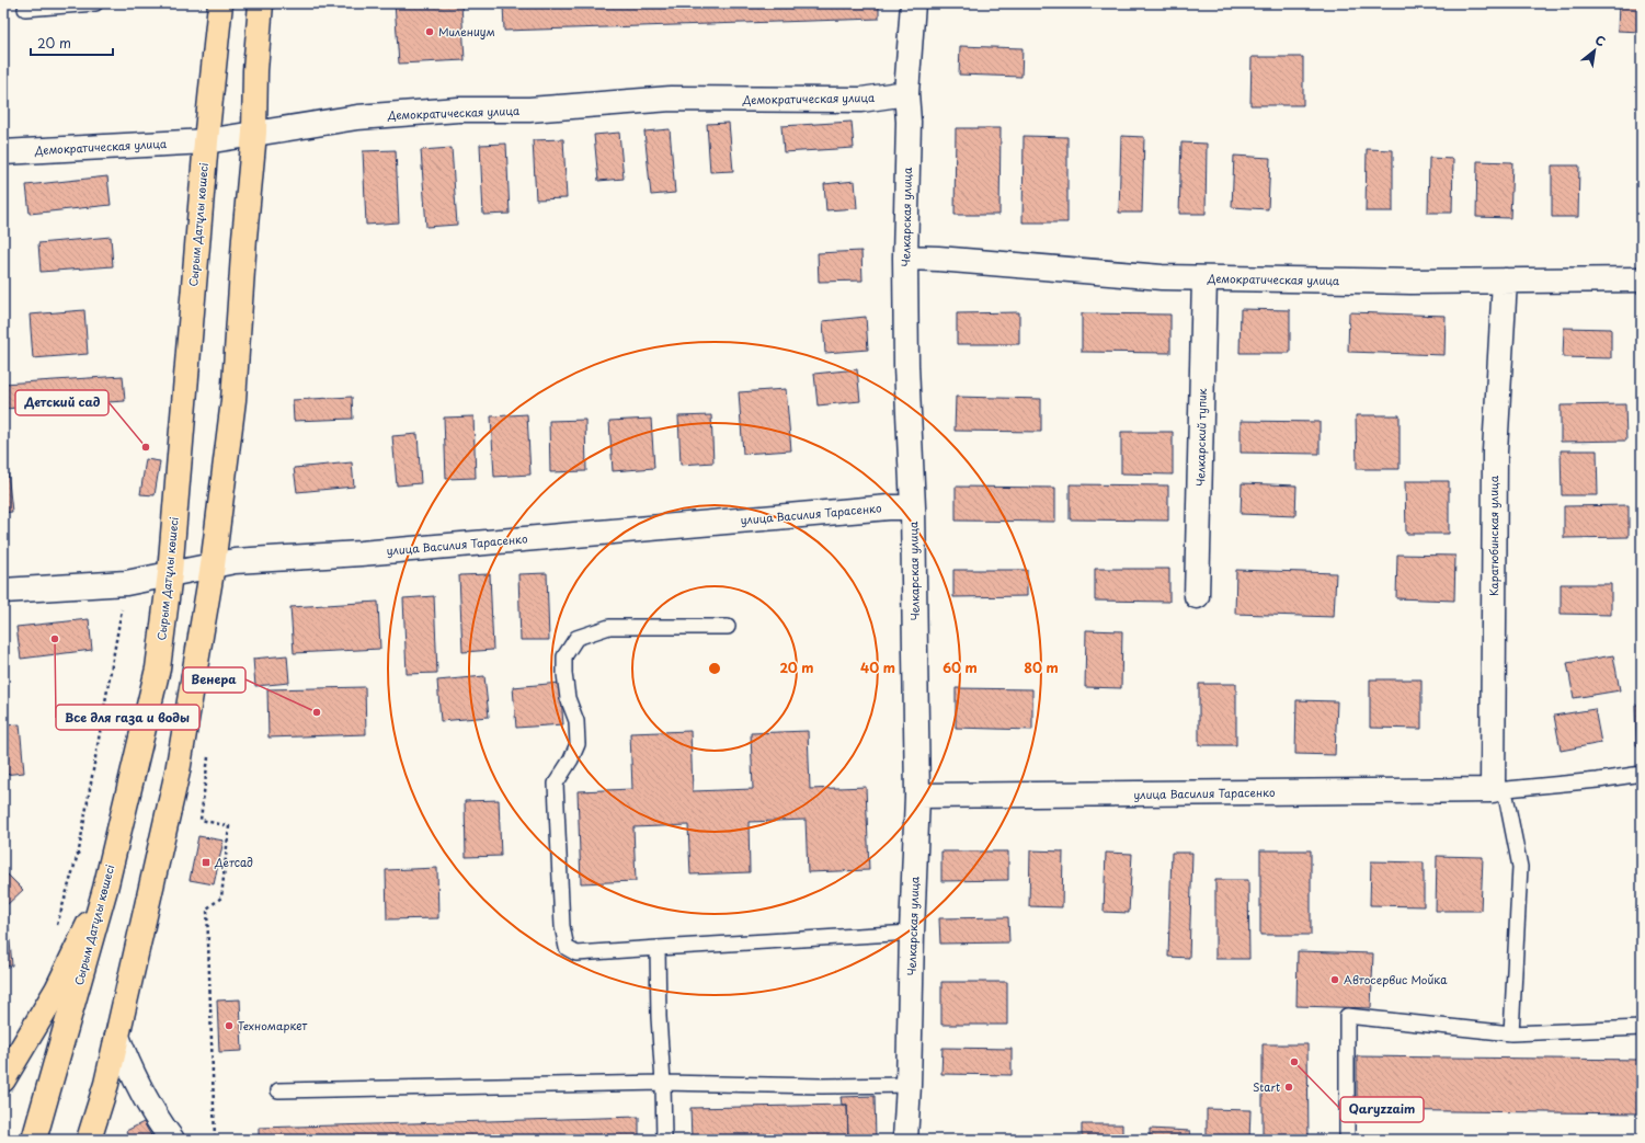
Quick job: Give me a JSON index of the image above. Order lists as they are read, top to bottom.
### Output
{
  "streets": {
    "main road": ["Сырым Датұлы көшесі"],
    "street": [
      "Демократическая улица",
      "Челкарская улица",
      "Челкарский тупик",
      "улица Василия Тарасенко",
      "Каратюбинская улица"
    ]
  },
  "crossings": [
    ["Демократическая улица", "Челкарская улица"],
    ["Демократическая улица", "Сырым Датұлы көшесі"],
    ["Демократическая улица", "Челкарский тупик"],
    ["Демократическая улица", "Каратюбинская улица"],
    ["Челкарская улица", "улица Василия Тарасенко"],
    ["Сырым Датұлы көшесі", "улица Василия Тарасенко"],
    ["улица Василия Тарасенко", "Каратюбинская улица"]
  ],
  "places": {
    "other": [
      "Милениум",
      "Детский сад",
      "Все для газа и воды",
      "Венера",
      "Автосервис Мойка",
      "Техномаркет",
      "Qaryzzaim",
      "Start"
    ],
    "transit": ["Детсад"]
  },
  "scale_bar": "20 m",
  "north": "top right",
  "rings": [
    "20 m",
    "40 m",
    "60 m",
    "80 m"
  ]
}
